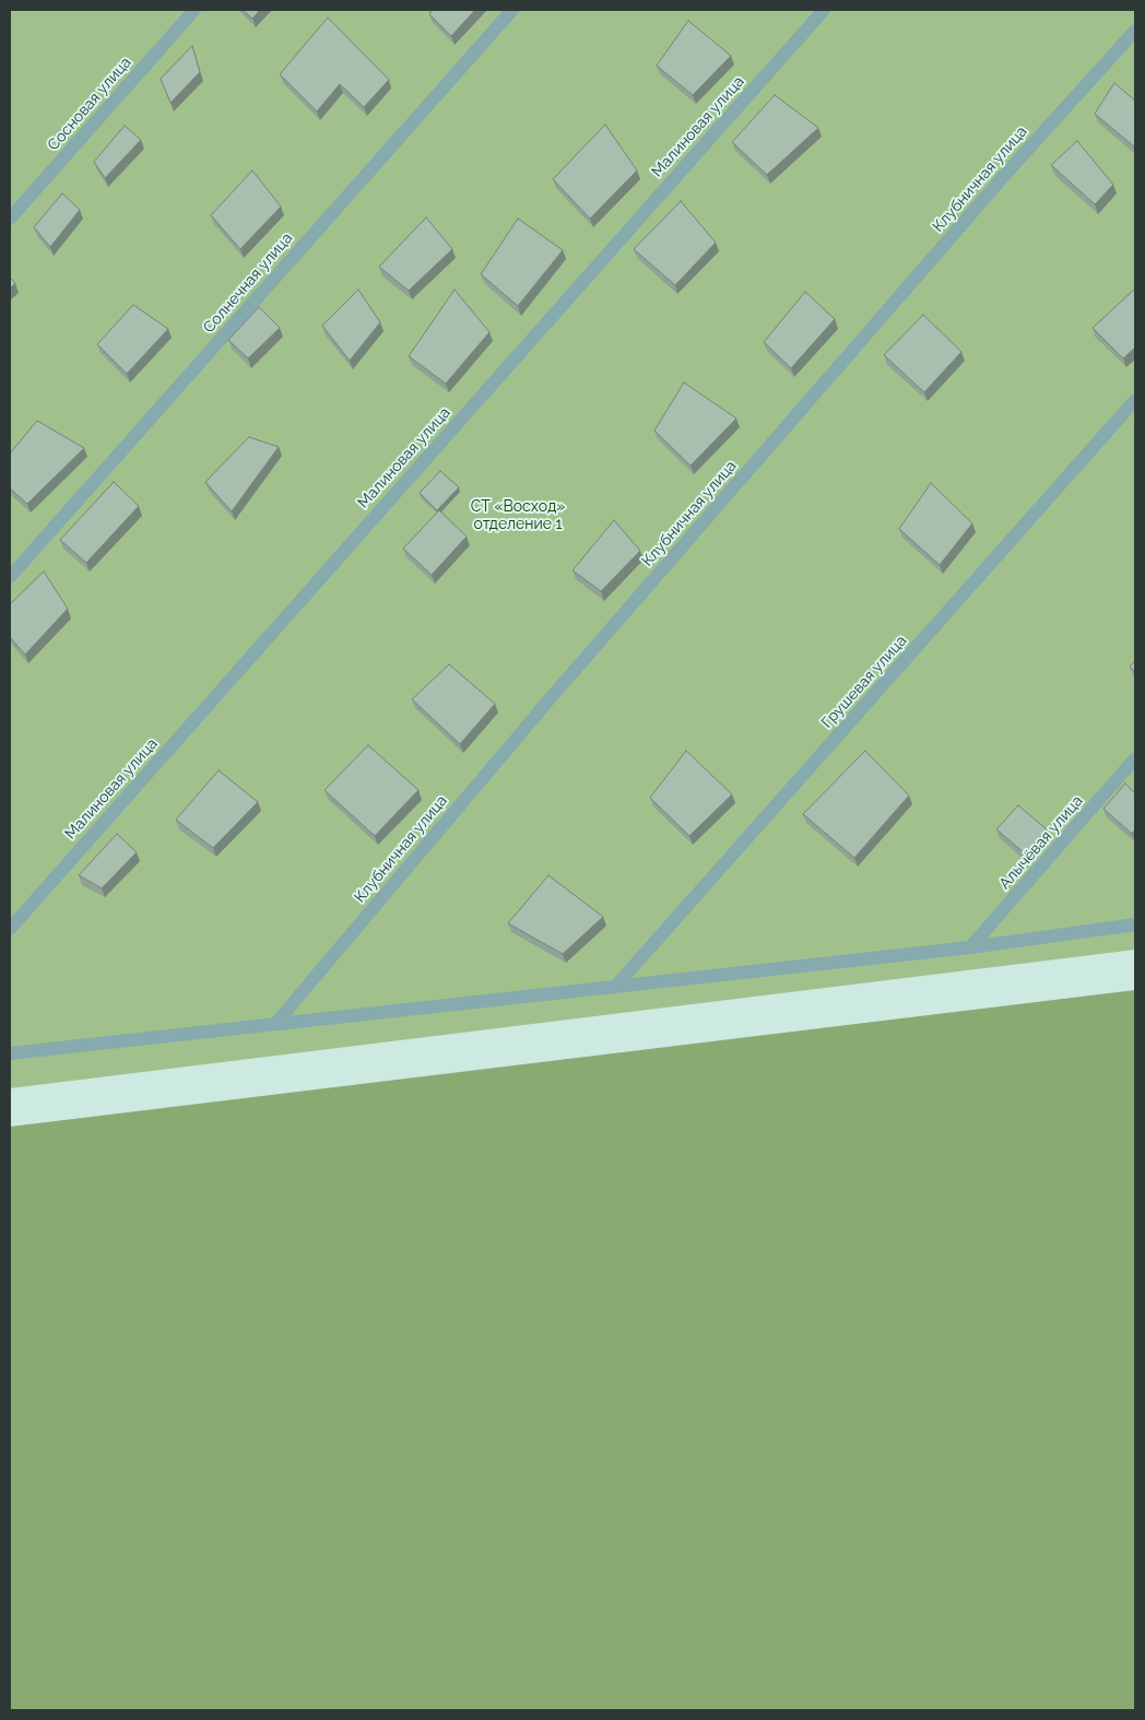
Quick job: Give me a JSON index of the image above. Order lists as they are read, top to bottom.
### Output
{
  "streets": {
    "street": [
      "Сосновая улица",
      "Малиновая улица",
      "Клубничная улица",
      "Солнечная улица",
      "Грушевая улица",
      "Алычёвая улица"
    ]
  },
  "parks": ["СТ «Восход» отделение 1"]
}
